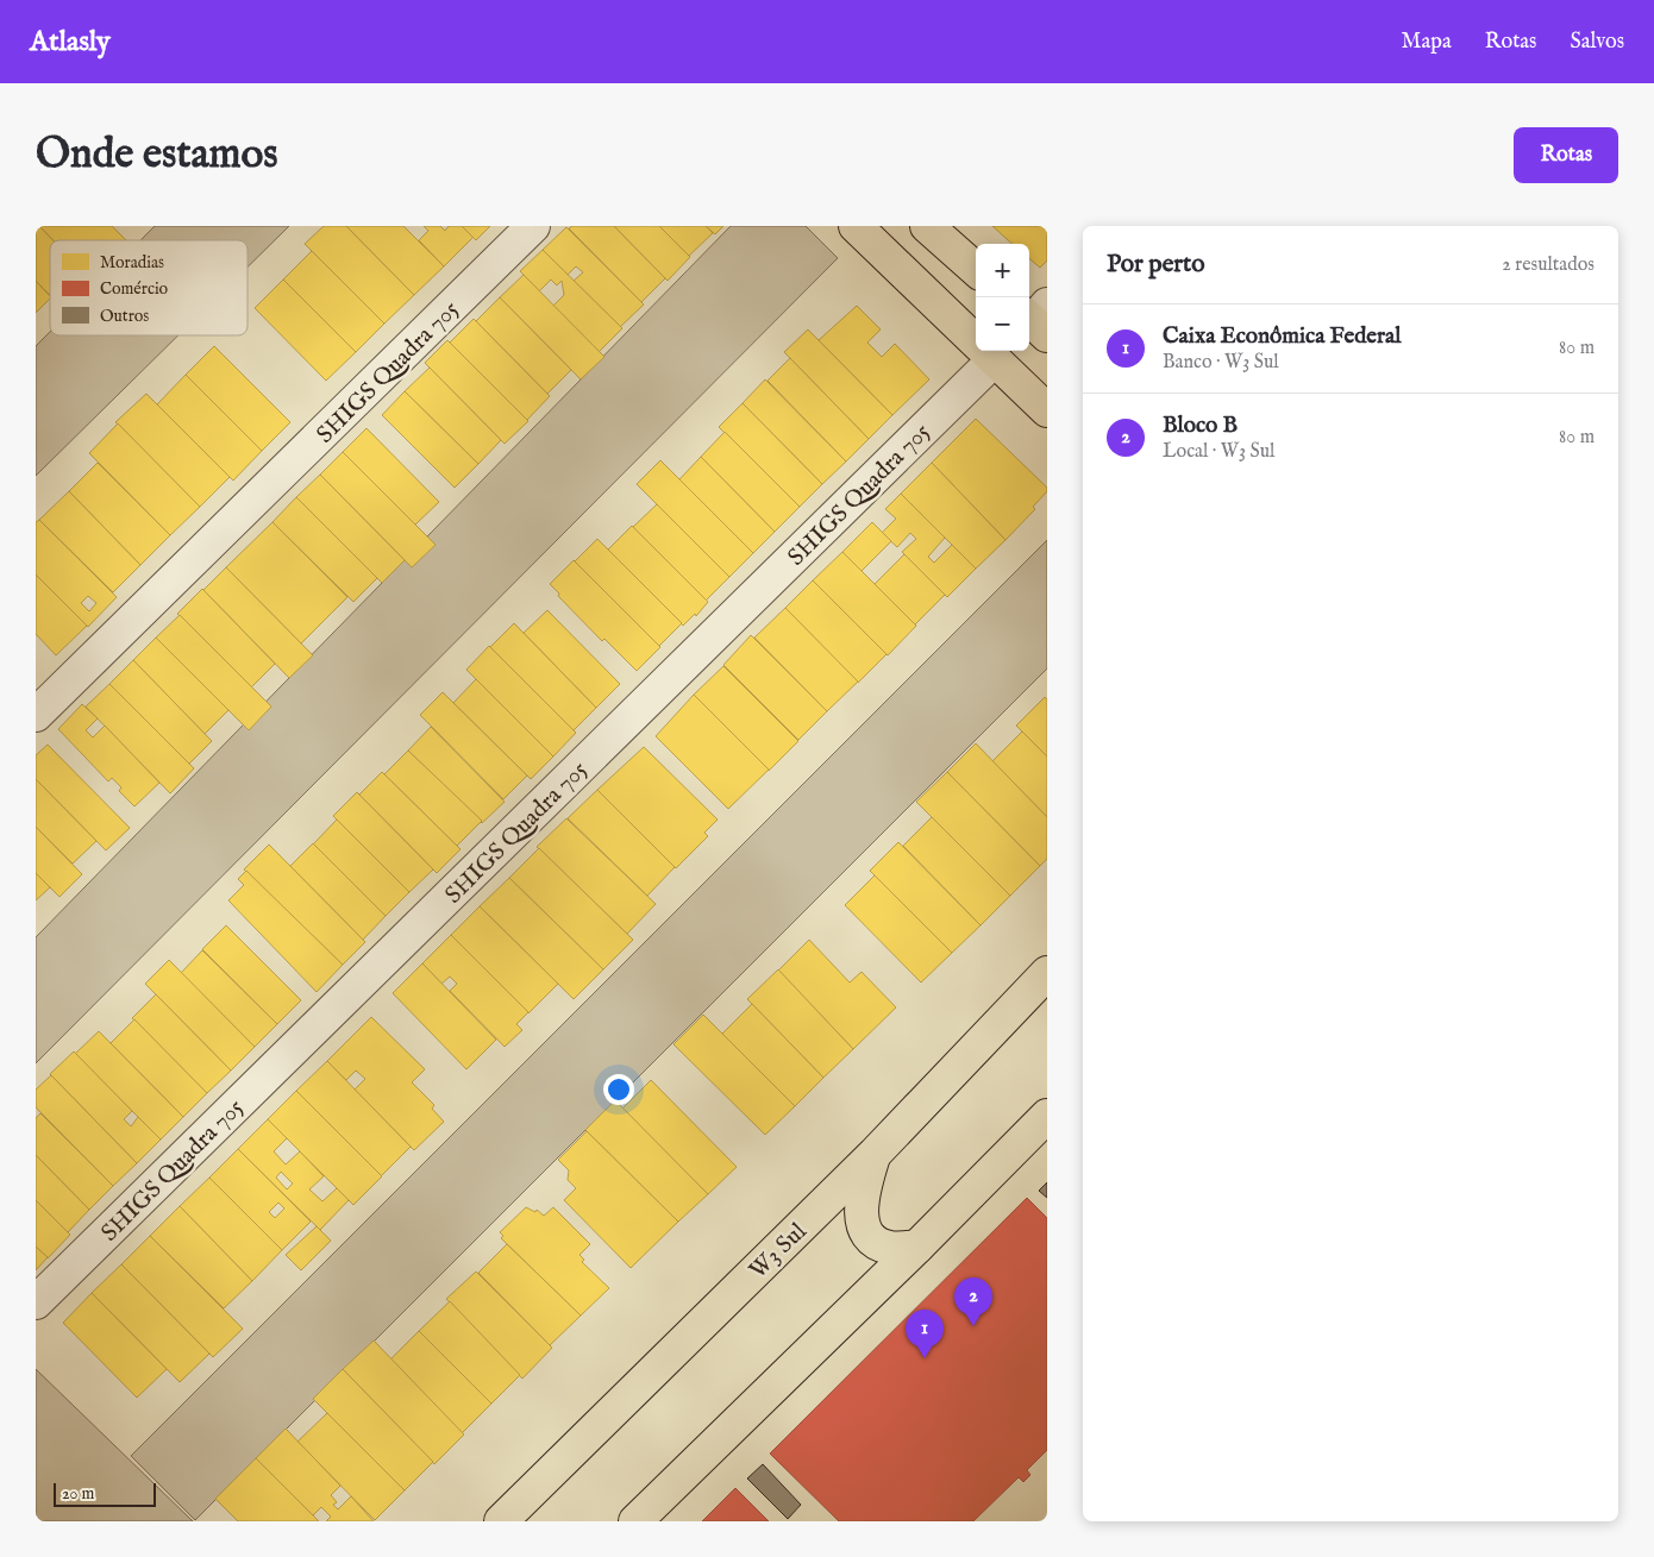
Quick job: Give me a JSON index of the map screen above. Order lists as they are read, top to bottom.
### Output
{
  "streets": {
    "main road": ["W3 Sul"],
    "street": ["SHIGS Quadra 705"]
  },
  "legend": ["Moradias", "Comércio", "Outros"],
  "scale_bar": "20 m",
  "page": {
    "header": "Atlasly",
    "nav": ["Mapa", "Rotas", "Salvos"],
    "buttons": "Rotas",
    "title": "Onde estamos",
    "heading": ["Por perto", "2 resultados"],
    "map_buttons": ["+", "−"],
    "list": [
      {
        "mark": "1",
        "name": "Caixa Econômica Federal",
        "note": "Banco · W3 Sul",
        "value": "80 m"
      },
      {
        "mark": "2",
        "name": "Bloco B",
        "note": "Local · W3 Sul",
        "value": "80 m"
      }
    ],
    "pins": ["2", "1"],
    "scale": "20 m"
  }
}
